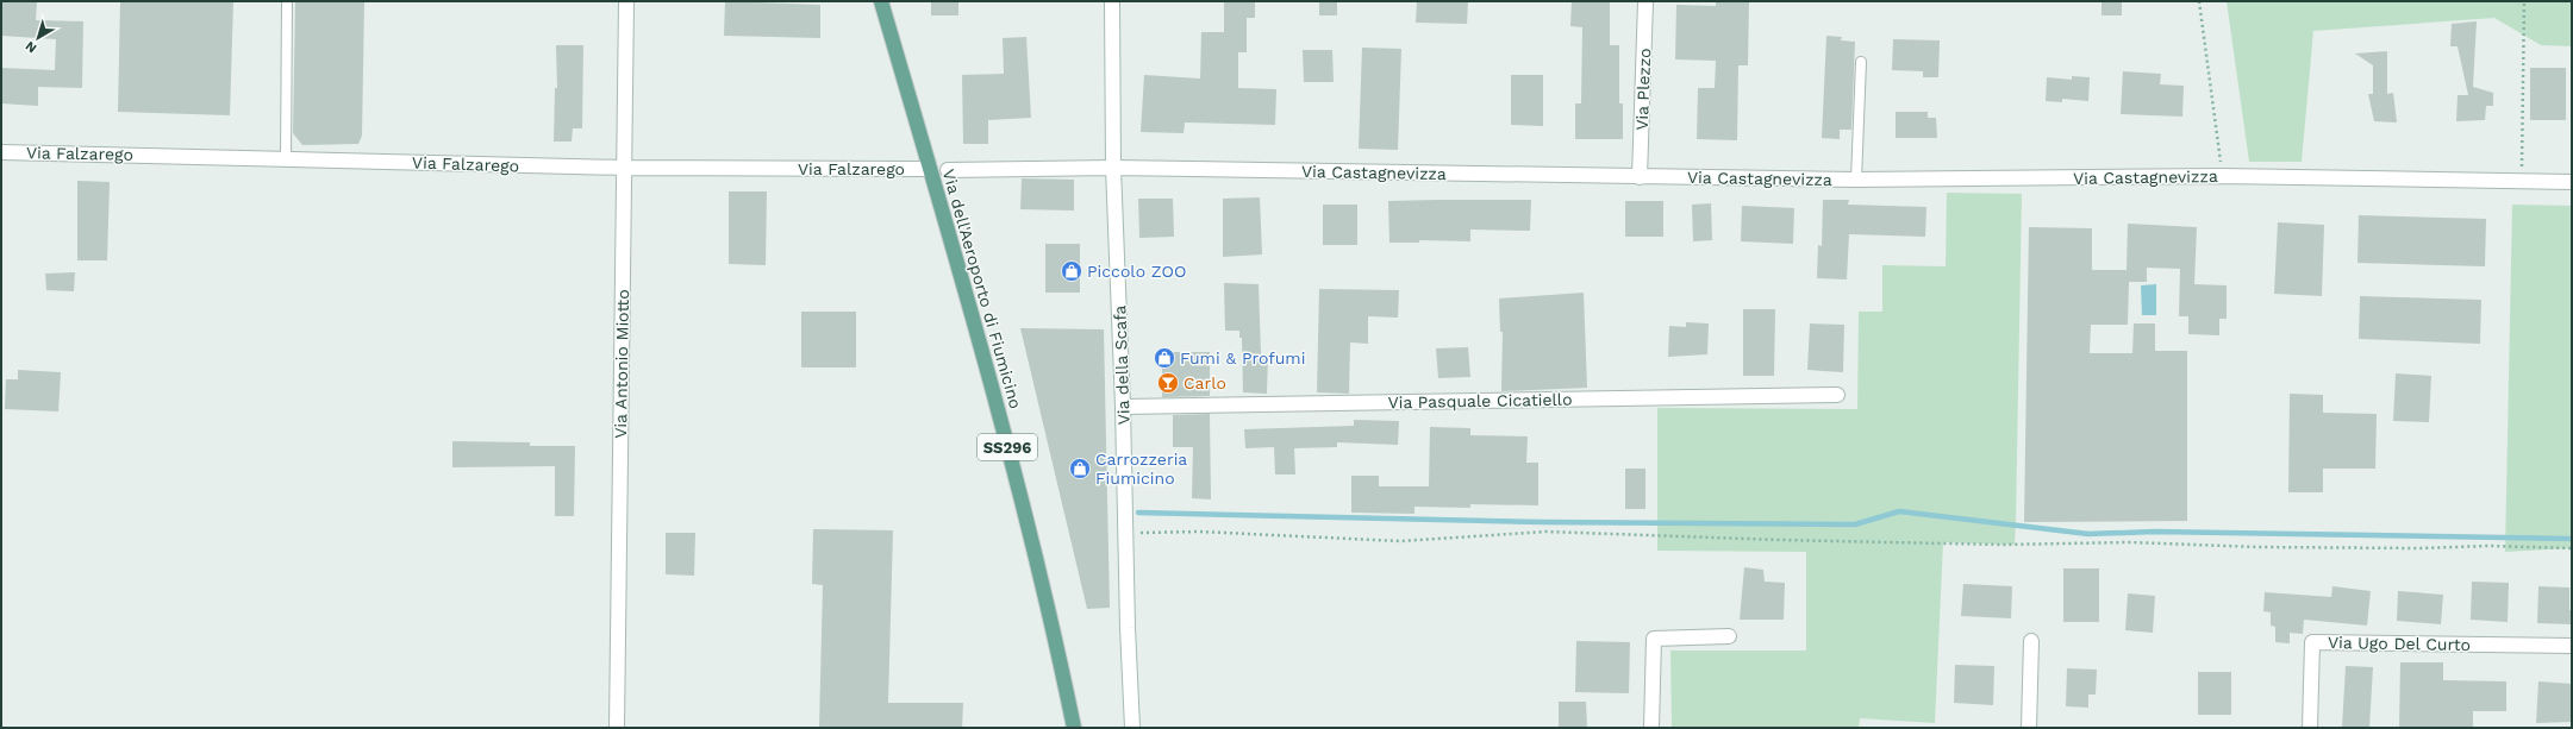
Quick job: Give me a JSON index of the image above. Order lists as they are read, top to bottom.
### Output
{
  "streets": {
    "main road": ["Via dell'Aeroporto di Fiumicino", "SS296"],
    "street": [
      "Via Plezzo",
      "Via Falzarego",
      "Via Castagnevizza",
      "Via Antonio Miotto",
      "Via della Scafa",
      "Via Pasquale Cicatiello",
      "Via Ugo Del Curto"
    ]
  },
  "crossings": [
    ["Via Plezzo", "Via Castagnevizza"],
    ["Via Falzarego", "Via dell'Aeroporto di Fiumicino"],
    ["Via Falzarego", "Via Antonio Miotto"],
    ["Via Castagnevizza", "Via della Scafa"],
    ["Via della Scafa", "Via Pasquale Cicatiello"]
  ],
  "places": {
    "shop": ["Piccolo ZOO", "Fumi & Profumi", "Carrozzeria Fiumicino"],
    "bar": ["Carlo"]
  },
  "north": "bottom left"
}
